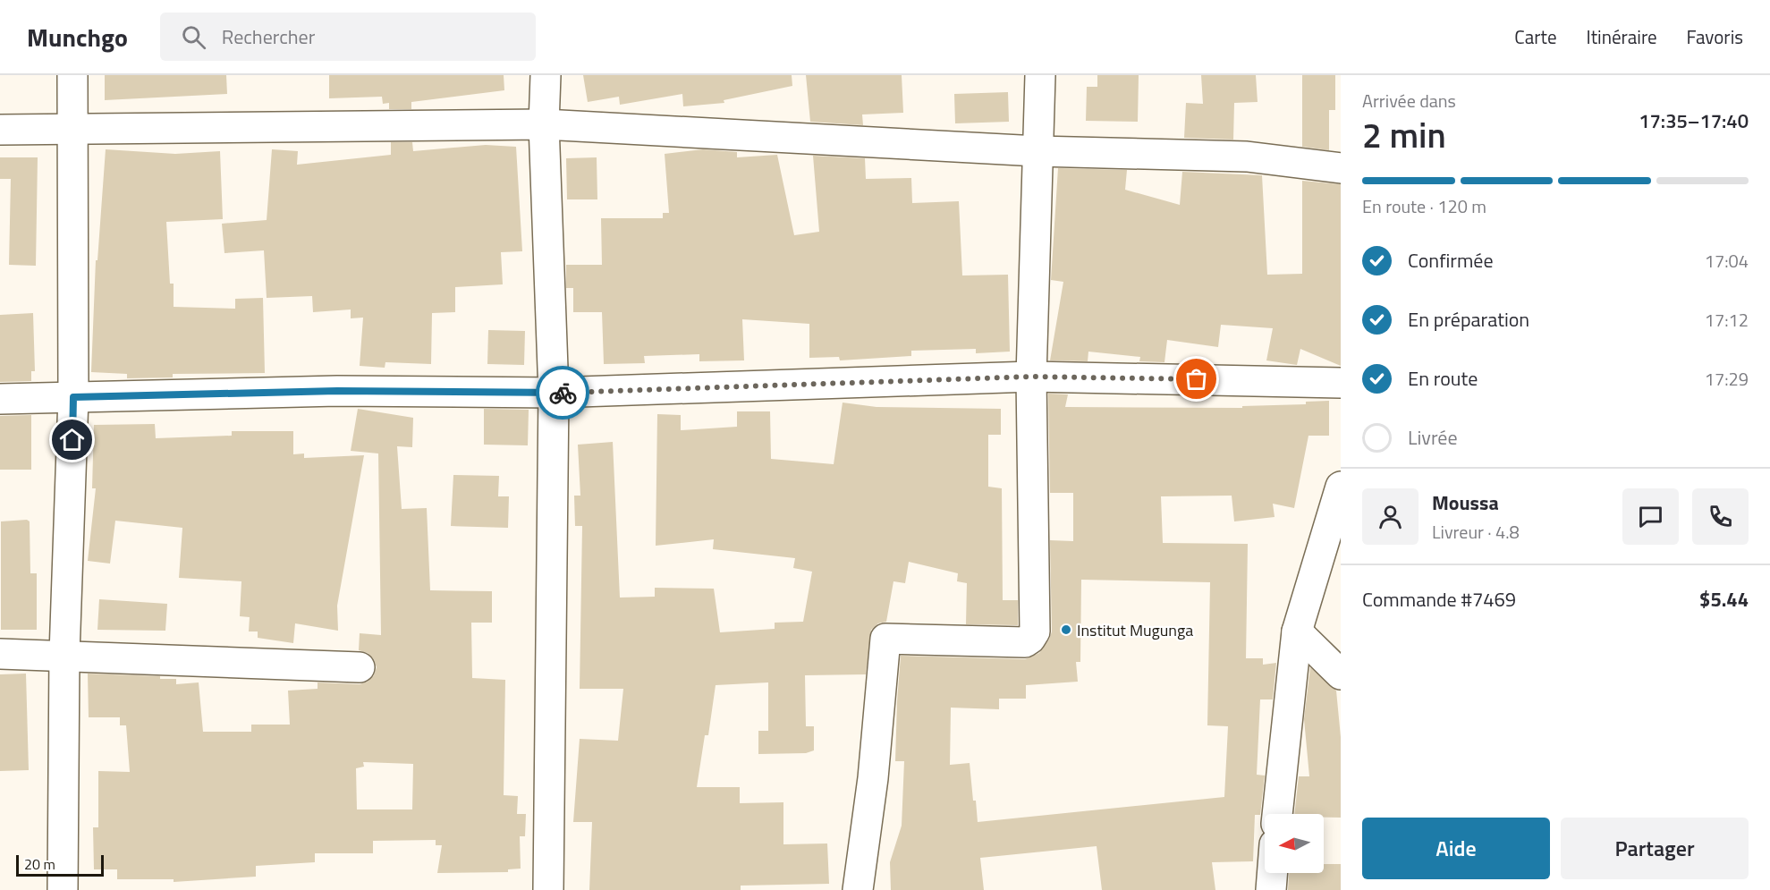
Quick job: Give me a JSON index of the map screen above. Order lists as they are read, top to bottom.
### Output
{
  "places": ["Institut Mugunga"],
  "scale_bar": "20 m",
  "north": "left",
  "page": {
    "header": "Munchgo",
    "search": "Rechercher",
    "nav": ["Carte", "Itinéraire", "Favoris"],
    "heading": ["2 min", "Arrivée dans", "17:35–17:40"],
    "panel": [
      "Moussa",
      "Livreur · 4.8",
      "Commande #7469",
      "$5.44"
    ],
    "bar": "En route · 120 m",
    "list": [
      ["Confirmée", "17:04"],
      ["En préparation", "17:12"],
      ["En route", "17:29"],
      "Livrée"
    ],
    "buttons": ["Aide", "Partager"],
    "scale": "20 m"
  }
}
